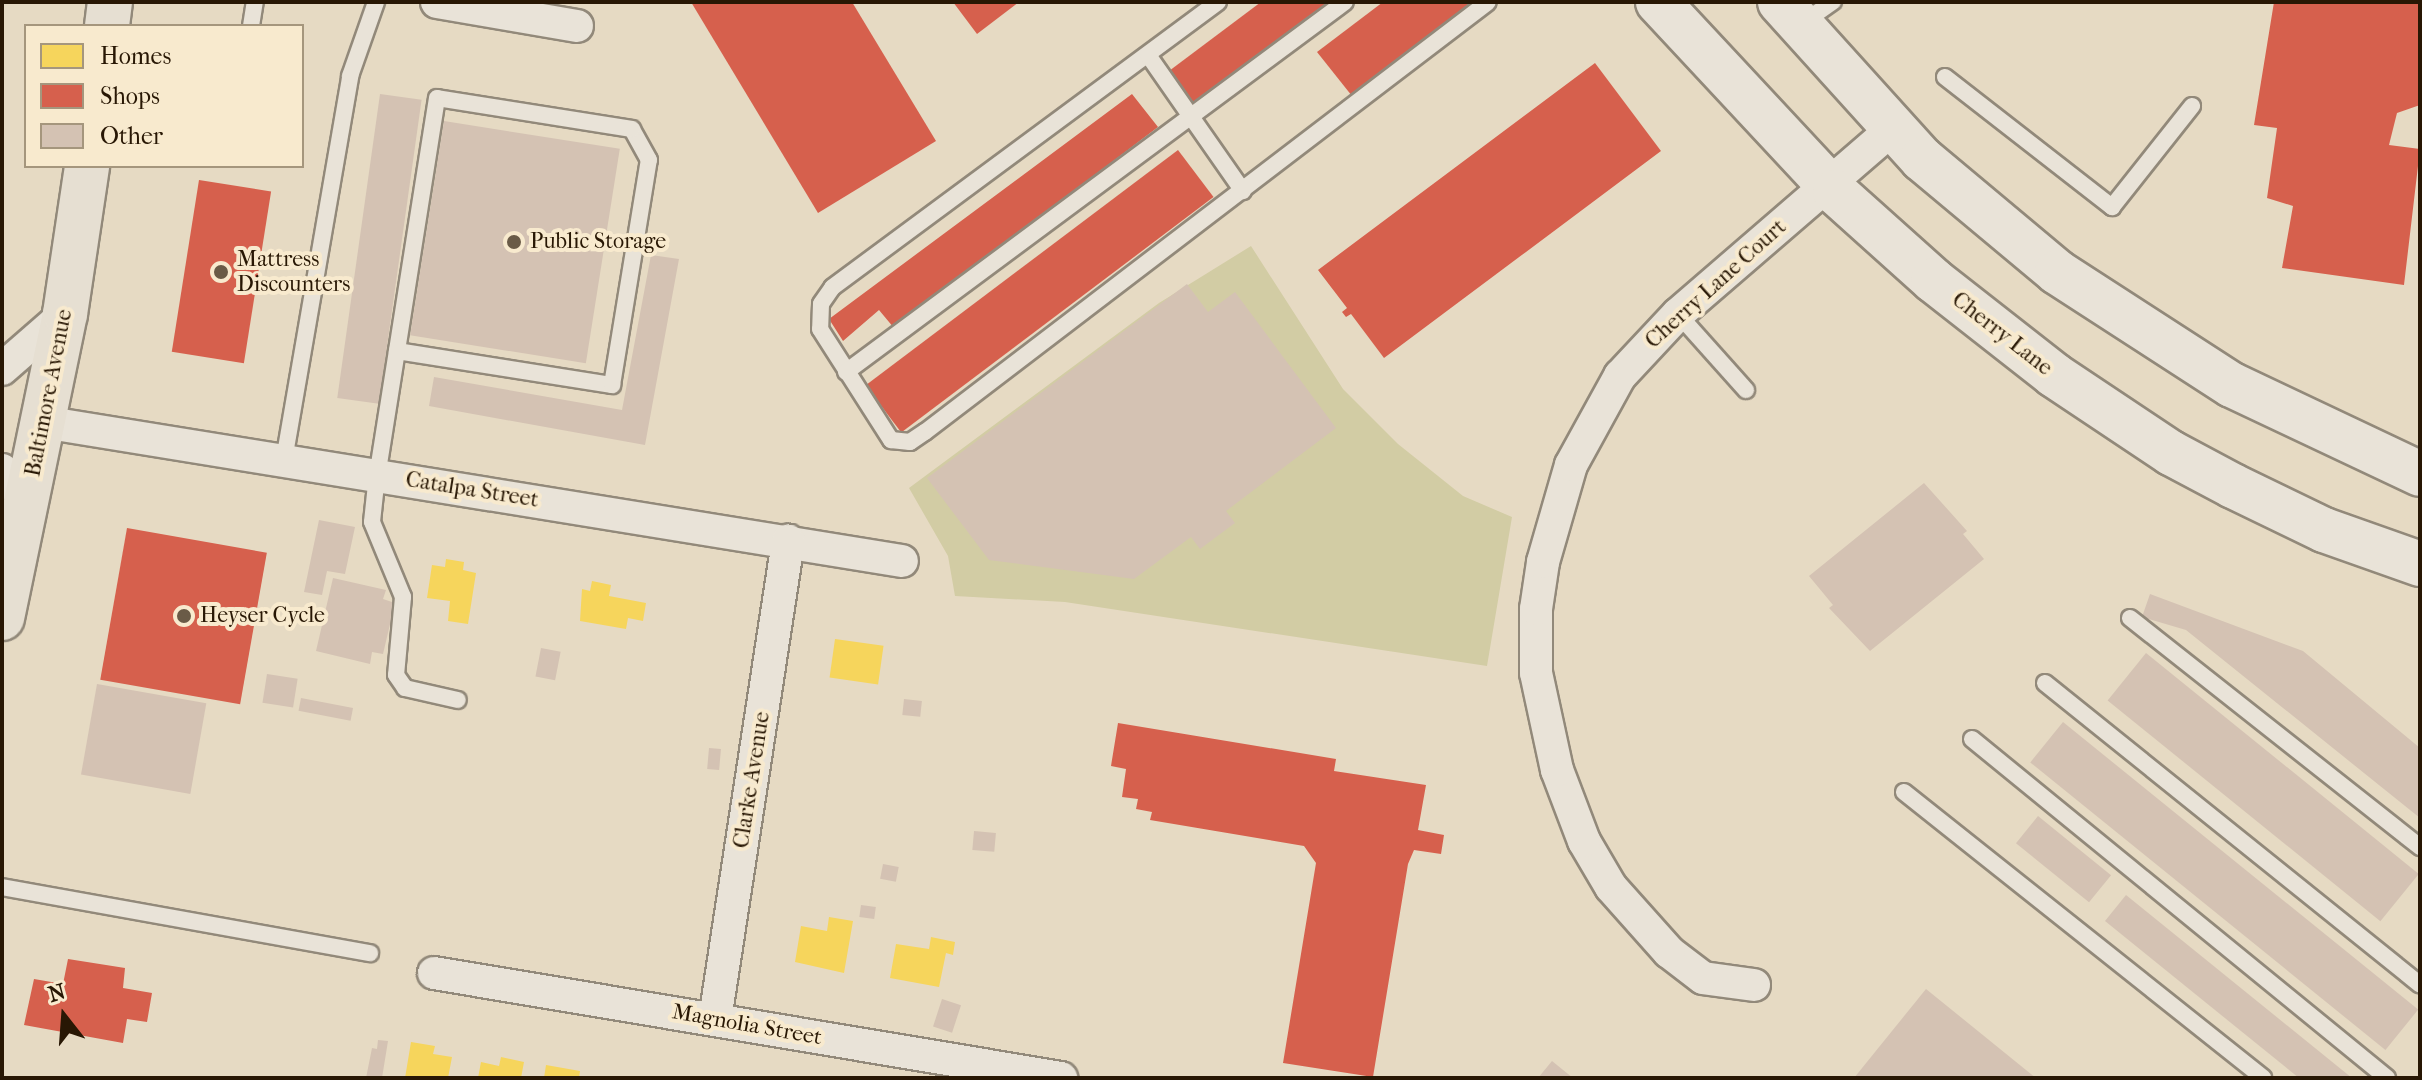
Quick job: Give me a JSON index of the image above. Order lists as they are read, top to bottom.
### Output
{
  "streets": {
    "main road": ["Cherry Lane", "Baltimore Avenue"],
    "street": [
      "Cherry Lane Court",
      "Catalpa Street",
      "Clarke Avenue",
      "Magnolia Street"
    ]
  },
  "crossings": [
    ["Cherry Lane Court", "Cherry Lane"],
    ["Baltimore Avenue", "Catalpa Street"],
    ["Catalpa Street", "Clarke Avenue"],
    ["Clarke Avenue", "Magnolia Street"]
  ],
  "places": ["Public Storage", "Mattress Discounters", "Heyser Cycle"],
  "legend": ["Homes", "Shops", "Other"],
  "north": "top"
}
